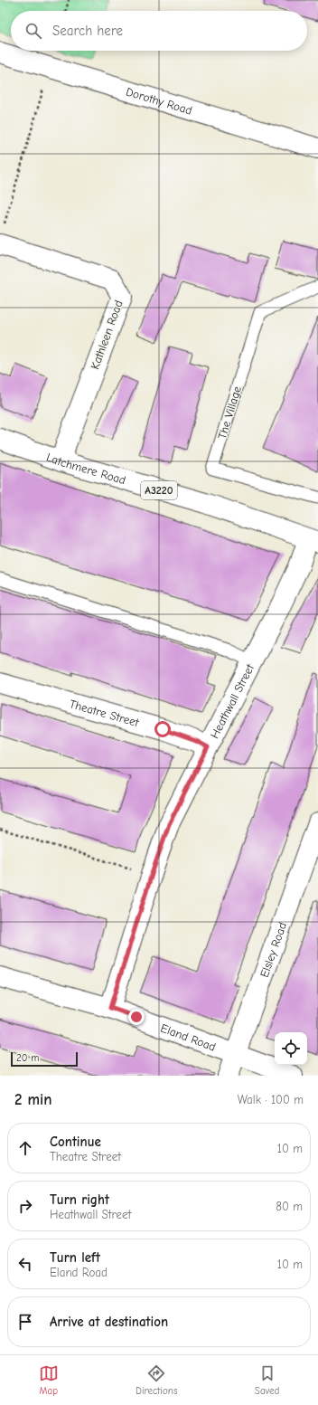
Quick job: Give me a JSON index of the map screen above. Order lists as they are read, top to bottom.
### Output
{
  "streets": {
    "main road": [
      "Dorothy Road",
      "Kathleen Road",
      "Latchmere Road",
      "A3220",
      "Heathwall Street",
      "Theatre Street",
      "Elsley Road",
      "Eland Road"
    ],
    "lane": ["The Village"]
  },
  "crossings": [
    ["Kathleen Road", "Latchmere Road"],
    ["Latchmere Road", "Heathwall Street"],
    ["Heathwall Street", "Theatre Street"],
    ["Heathwall Street", "Eland Road"],
    ["Elsley Road", "Eland Road"]
  ],
  "scale_bar": "20 m",
  "page": {
    "search": "Search here",
    "scale": "20 m",
    "heading": ["2 min", "Walk · 100 m"],
    "list": [
      ["Continue", "Theatre Street", "10 m"],
      ["Turn right", "Heathwall Street", "80 m"],
      ["Turn left", "Eland Road", "10 m"],
      "Arrive at destination"
    ],
    "nav": ["Map", "Directions", "Saved"]
  }
}
